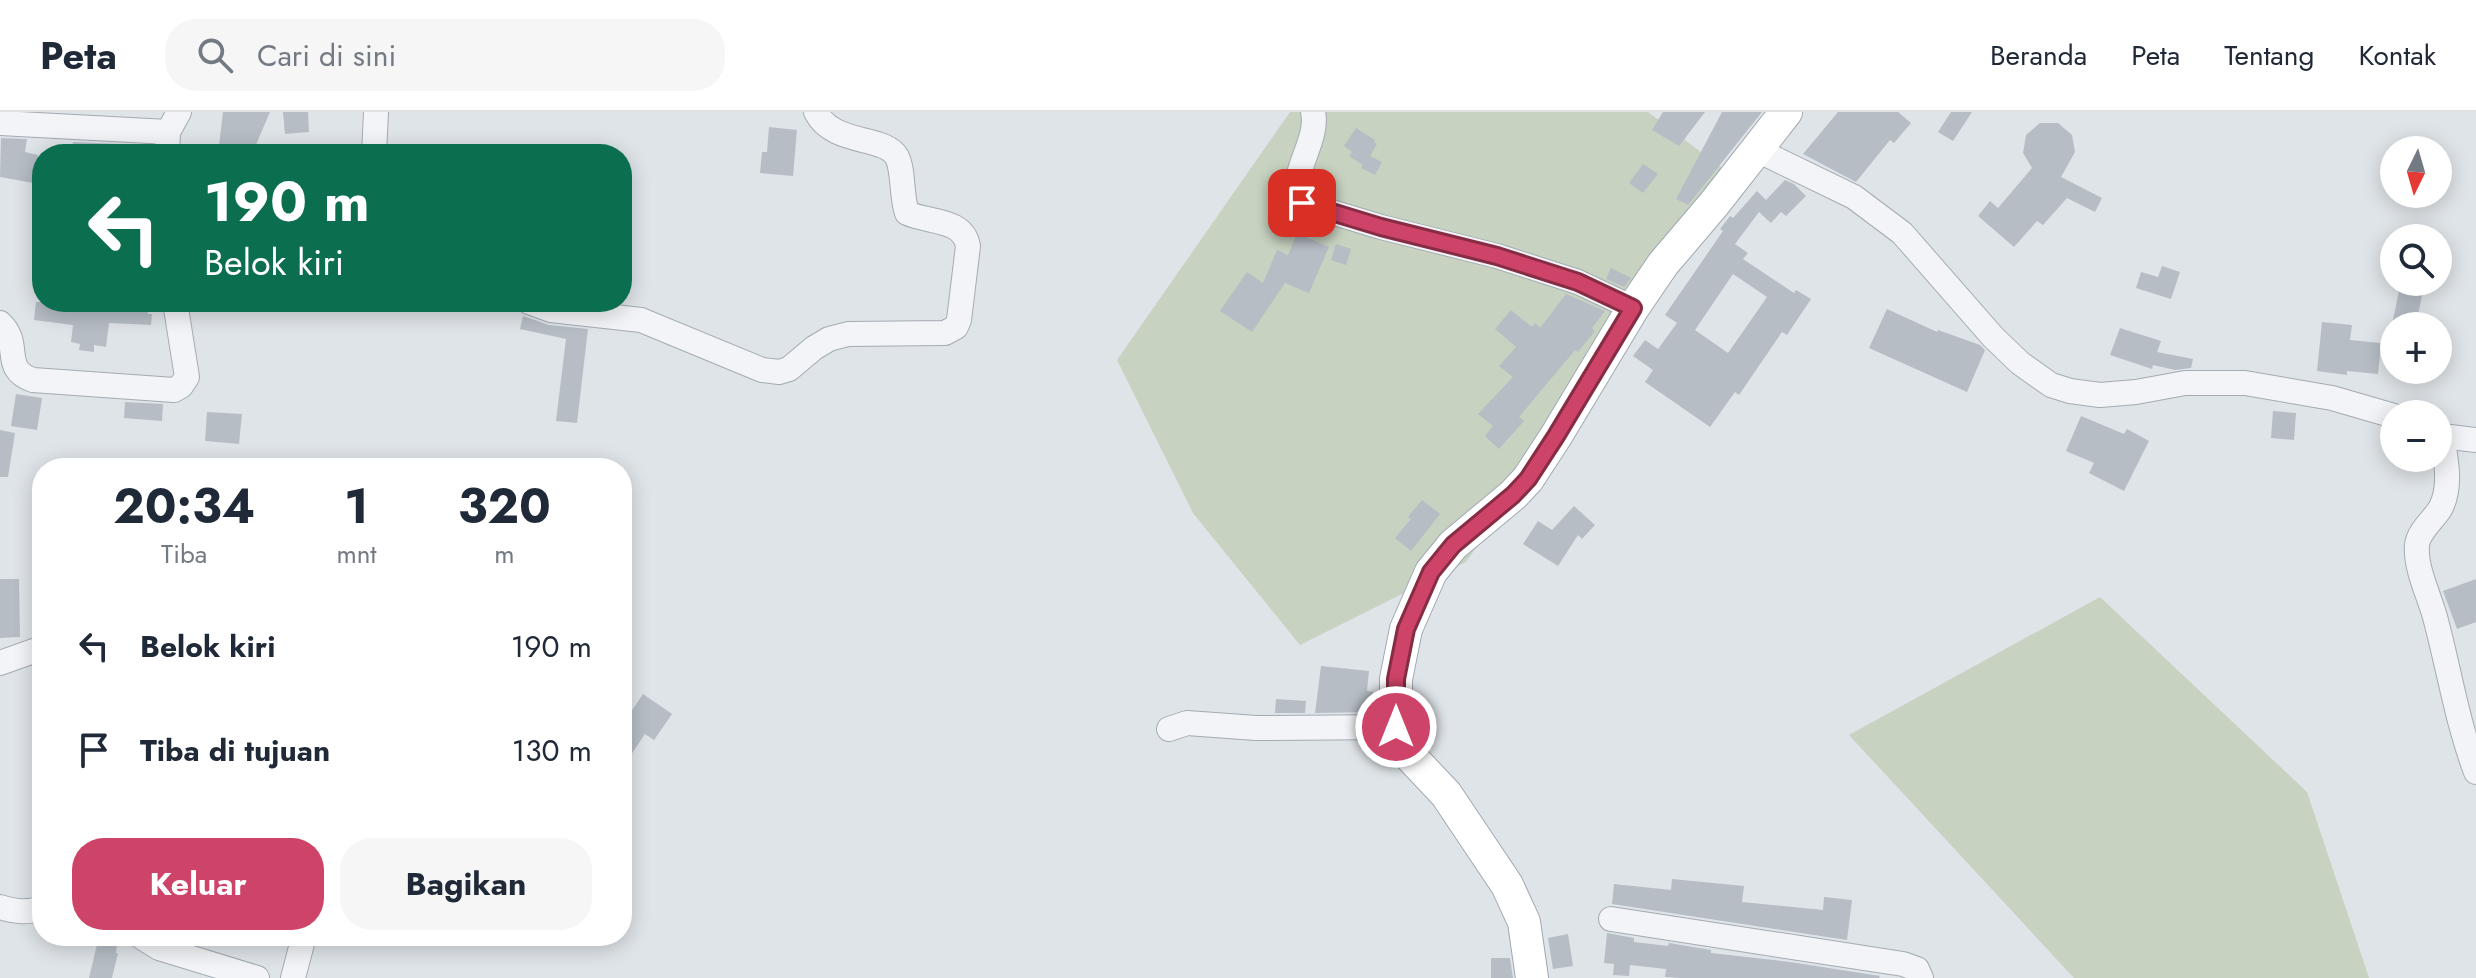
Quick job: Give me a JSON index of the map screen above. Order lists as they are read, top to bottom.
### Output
{
  "north": "bottom",
  "page": {
    "header": "Peta",
    "search": "Cari di sini",
    "nav": [
      "Beranda",
      "Peta",
      "Tentang",
      "Kontak"
    ],
    "map_buttons": ["+", "−"],
    "turn": ["190 m", "Belok kiri"],
    "eta": [
      "20:34",
      "Tiba",
      "1",
      "mnt",
      "320",
      "m"
    ],
    "list": [
      {
        "name": "Belok kiri",
        "value": "190 m"
      },
      {
        "name": "Tiba di tujuan",
        "value": "130 m"
      }
    ],
    "buttons": ["Keluar", "Bagikan"]
  }
}
